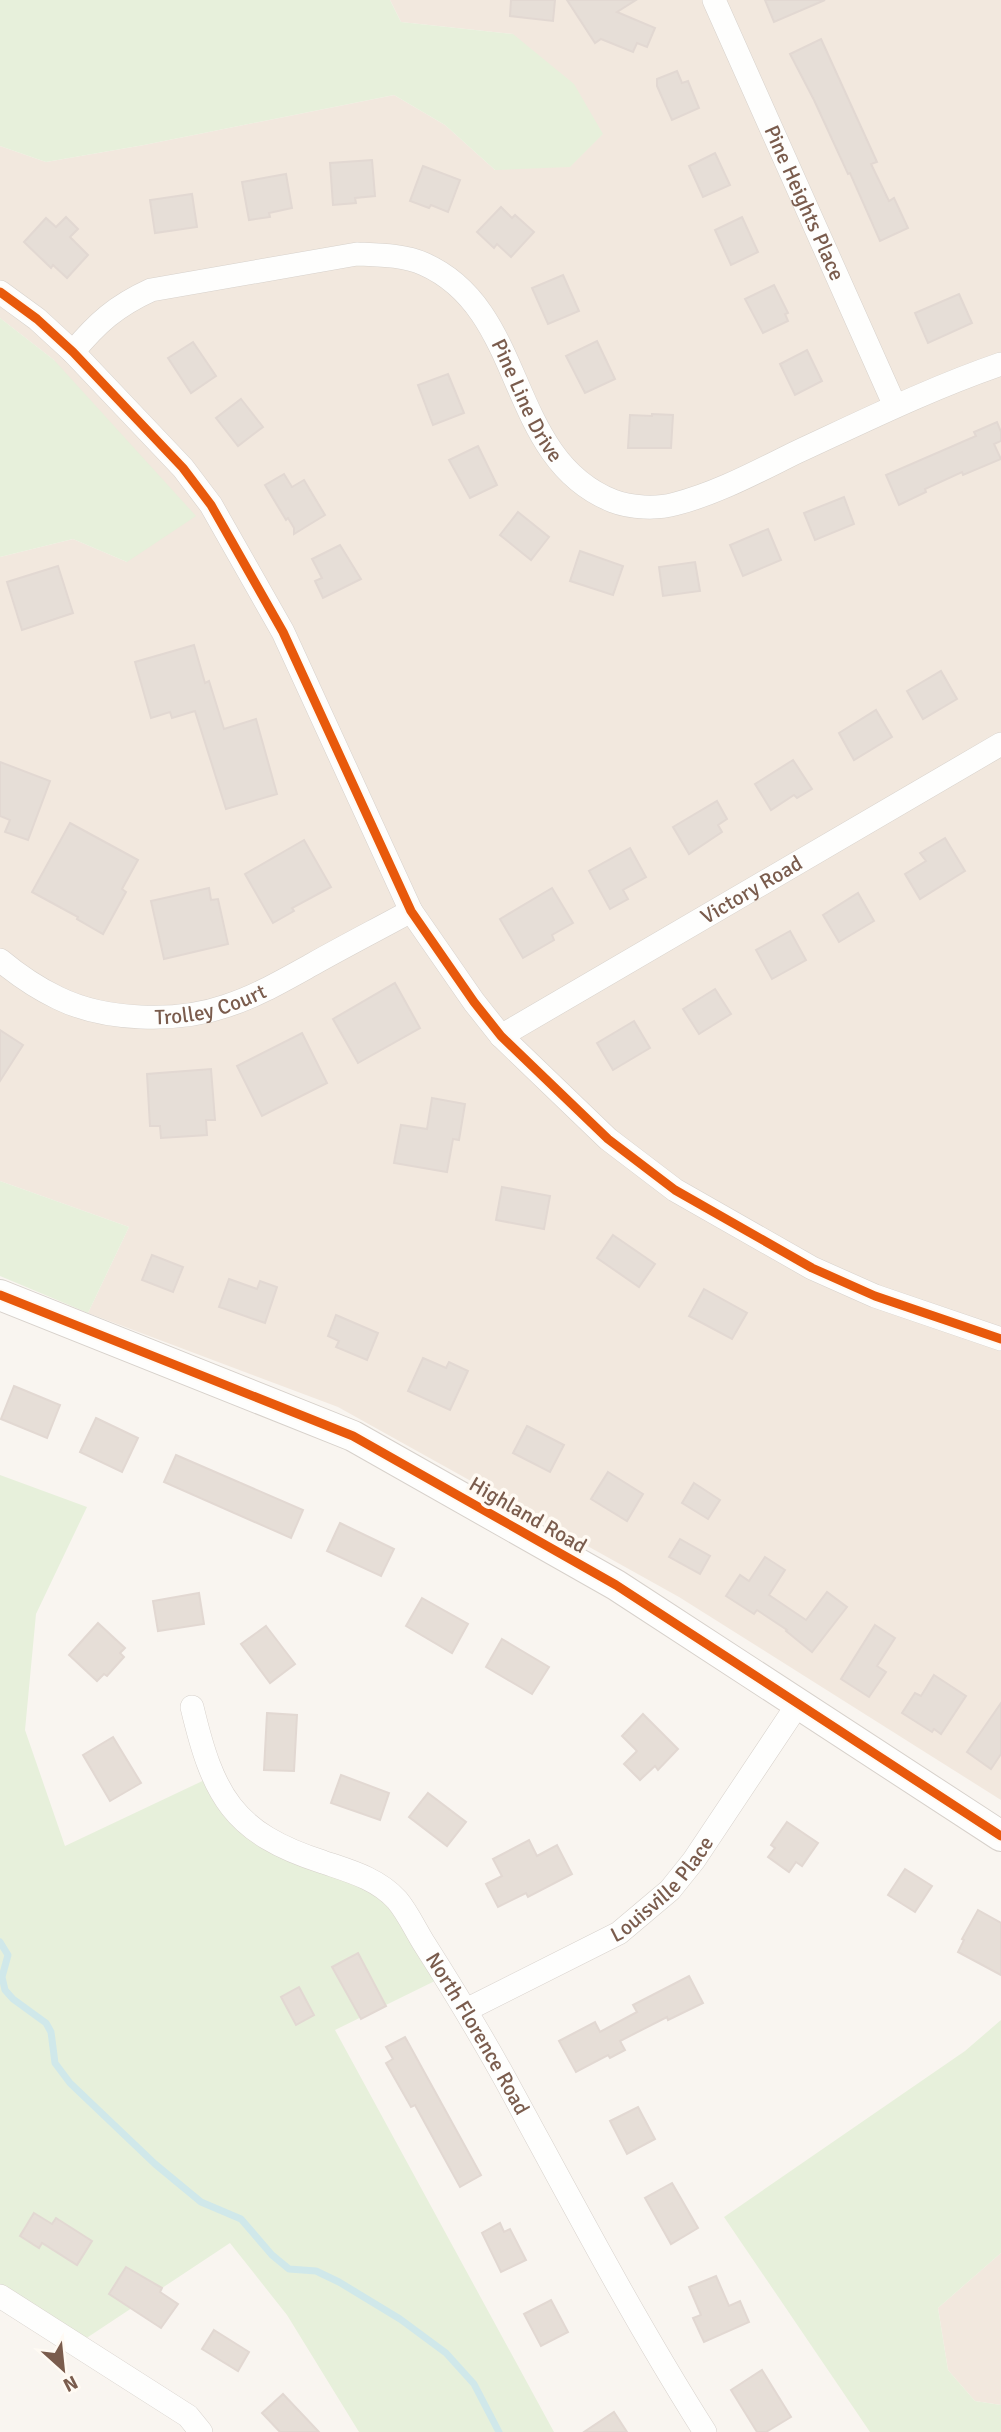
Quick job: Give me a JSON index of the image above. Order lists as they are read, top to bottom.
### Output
{
  "streets": {
    "street": [
      "Pine Heights Place",
      "Pine Line Drive",
      "Victory Road",
      "Trolley Court",
      "Highland Road",
      "Louisville Place",
      "North Florence Road"
    ]
  },
  "crossings": [
    ["Pine Heights Place", "Pine Line Drive"],
    ["Highland Road", "Louisville Place"],
    ["Louisville Place", "North Florence Road"]
  ],
  "north": "bottom right"
}
